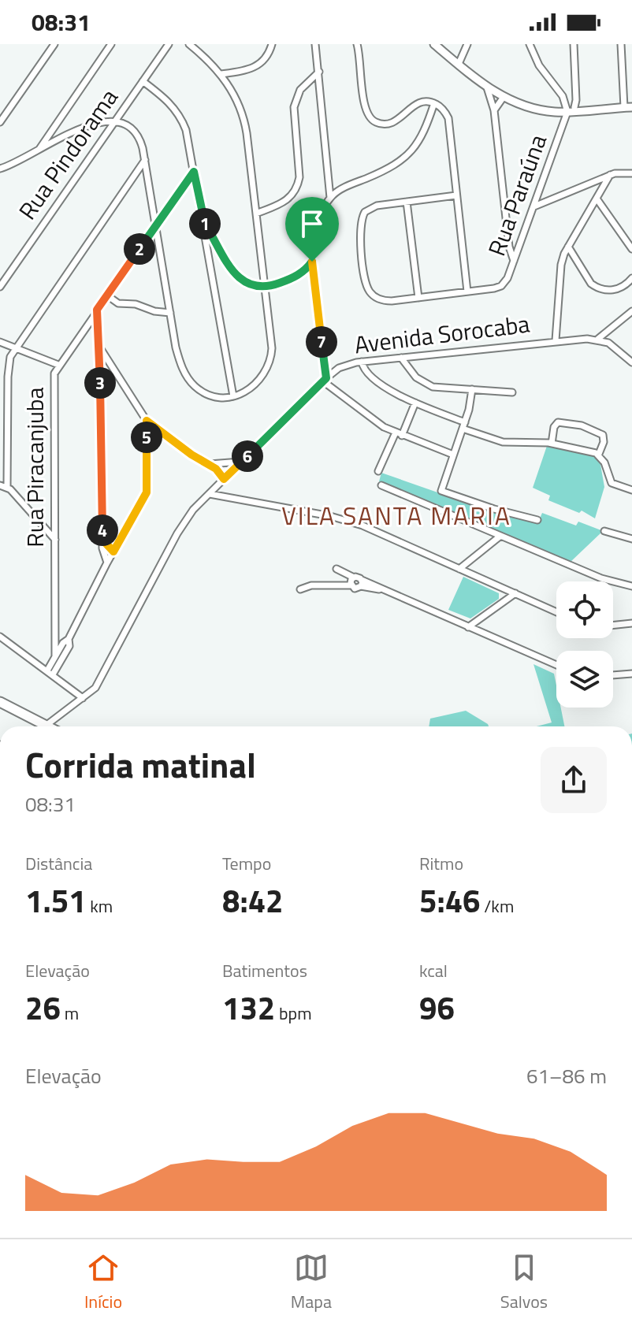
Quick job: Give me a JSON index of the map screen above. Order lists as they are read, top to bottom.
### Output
{
  "streets": {
    "street": [
      "Rua Pindorama",
      "Rua Paraúna",
      "Avenida Sorocaba",
      "Rua Piracanjuba"
    ]
  },
  "districts": ["VILA SANTA MARIA"],
  "page": {
    "status": "08:31",
    "pins": [
      "1",
      "2",
      "7",
      "3",
      "5",
      "6",
      "4"
    ],
    "heading": ["Corrida matinal", "08:31"],
    "stats": [
      ["Distância", "1.51 km"],
      ["Tempo", "8:42"],
      ["Ritmo", "5:46 /km"],
      ["Elevação", "26 m"],
      ["Batimentos", "132 bpm"],
      ["kcal", "96"]
    ],
    "chart": ["Elevação", "61–86 m"],
    "tabs": ["Início", "Mapa", "Salvos"]
  }
}
